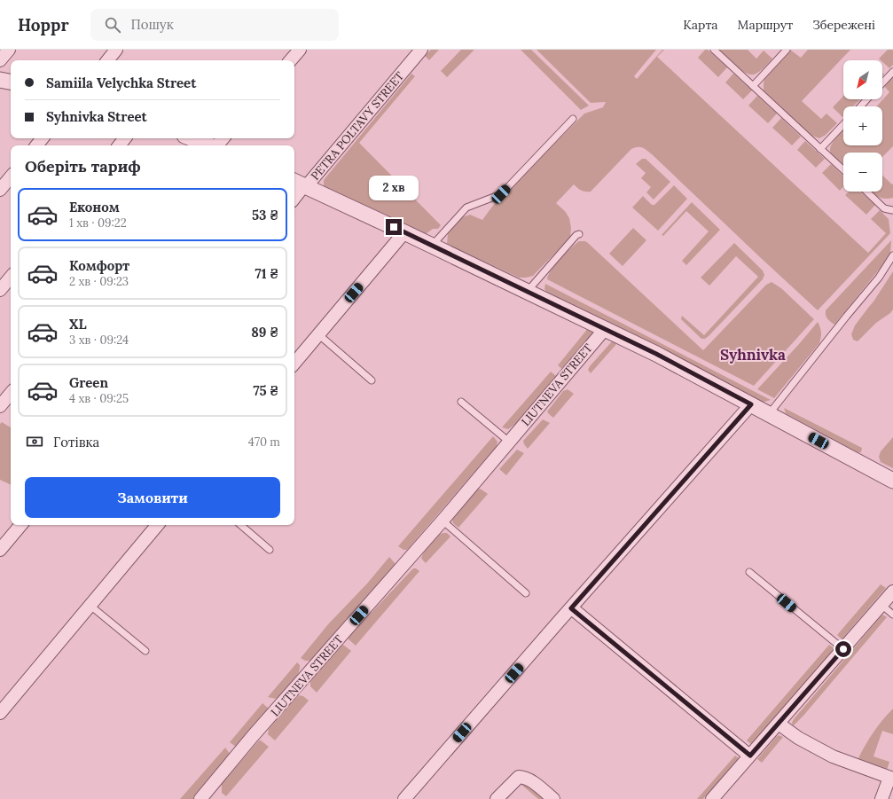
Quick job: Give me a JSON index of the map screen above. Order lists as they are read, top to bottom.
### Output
{
  "streets": {
    "street": ["PETRA POLTAVY STREET", "LIUTNEVA STREET"]
  },
  "districts": ["Syhnivka"],
  "north": "bottom left",
  "page": {
    "header": "Hoppr",
    "search": "Пошук",
    "nav": ["Карта", "Маршрут", "Збережені"],
    "map_buttons": ["+", "−"],
    "banner": ["Samiila Velychka Street", "Syhnivka Street"],
    "heading": "Оберіть тариф",
    "bubble": "2 хв",
    "list": [
      {
        "name": "Економ",
        "note": "1 хв · 09:22",
        "value": "53 ₴"
      },
      {
        "name": "Комфорт",
        "note": "2 хв · 09:23",
        "value": "71 ₴"
      },
      {
        "name": "XL",
        "note": "3 хв · 09:24",
        "value": "89 ₴"
      },
      {
        "name": "Green",
        "note": "4 хв · 09:25",
        "value": "75 ₴"
      }
    ],
    "pay": ["Готівка", "470 m"],
    "buttons": "Замовити"
  }
}
